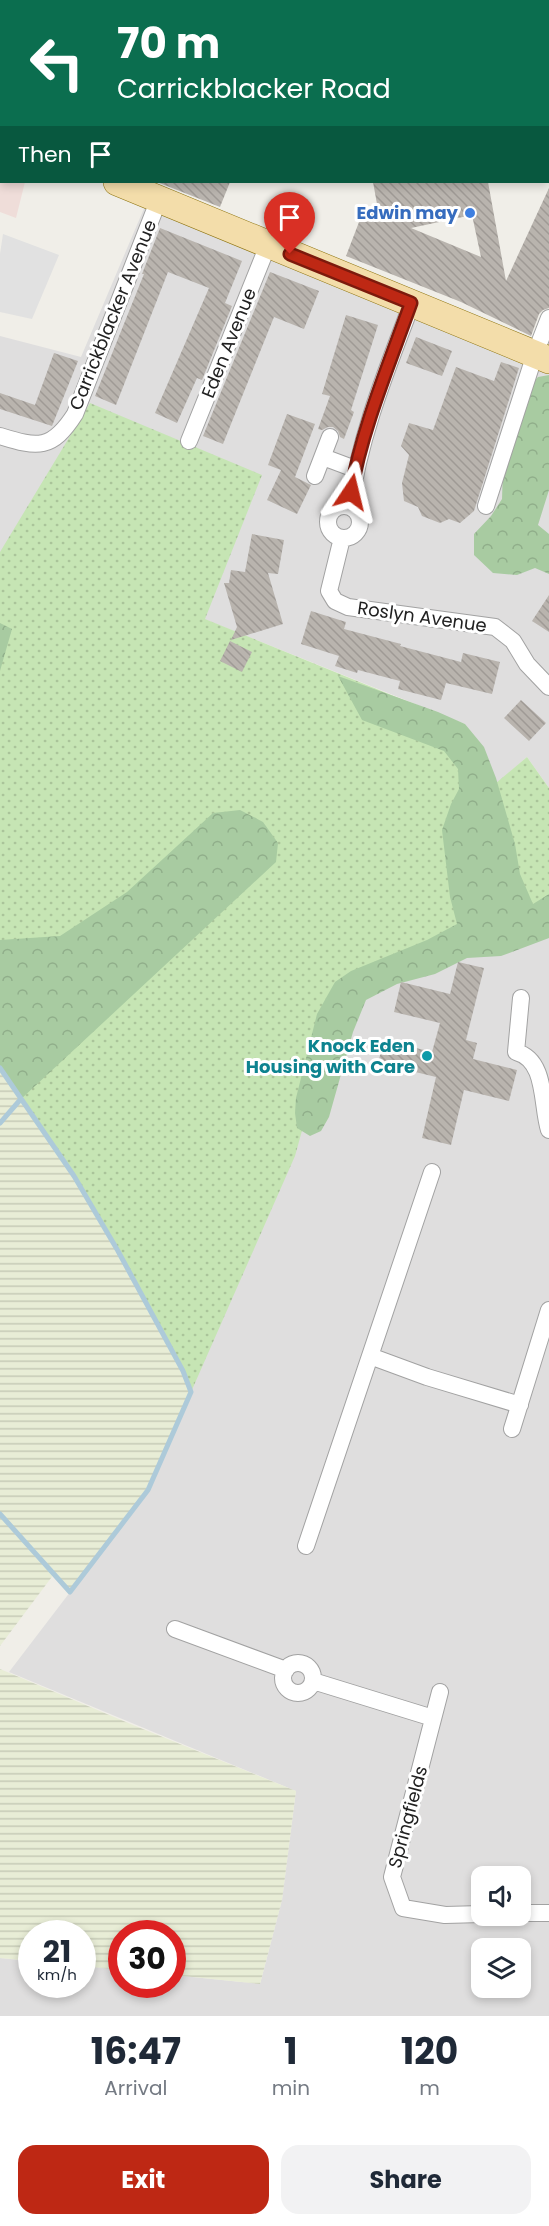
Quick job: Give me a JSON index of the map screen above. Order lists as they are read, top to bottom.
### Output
{
  "streets": {
    "street": [
      "Carrickblacker Avenue",
      "Eden Avenue",
      "Roslyn Avenue",
      "Springfields"
    ]
  },
  "places": ["Edwin may", "Knock Eden Housing with Care"],
  "page": {
    "turn": ["70 m", "Carrickblacker Road"],
    "then": "Then",
    "speed": "21 km/h",
    "limit": "30",
    "eta": [
      "16:47",
      "Arrival",
      "1",
      "min",
      "120",
      "m"
    ],
    "buttons": ["Exit", "Share"]
  }
}
